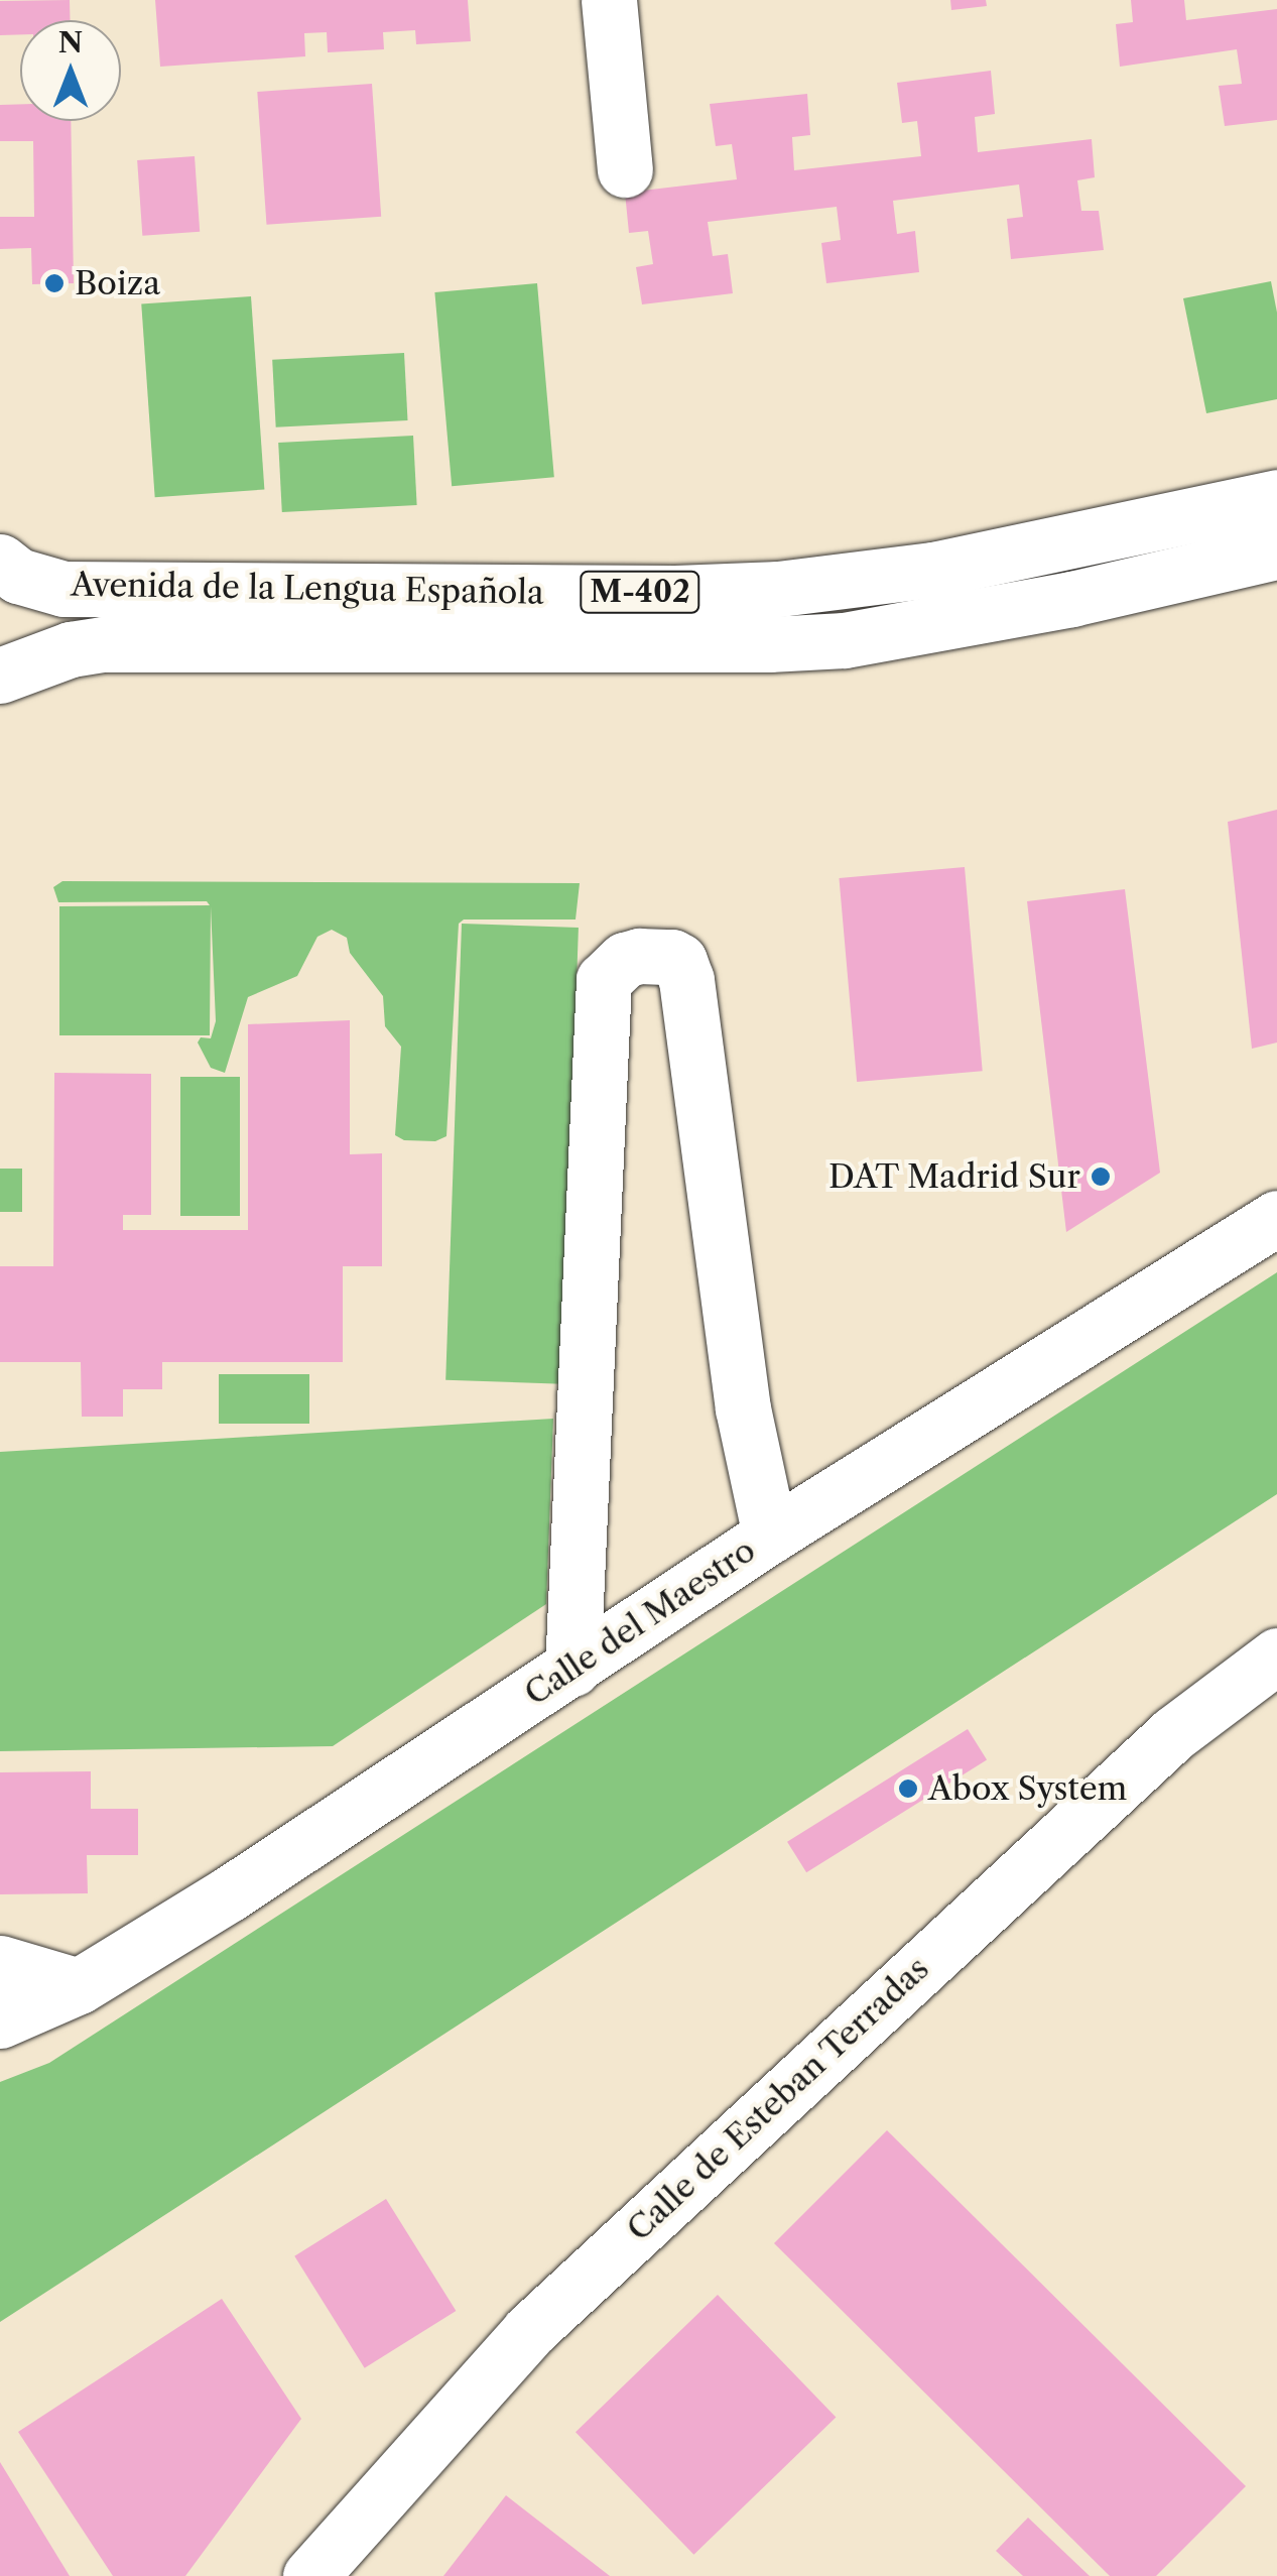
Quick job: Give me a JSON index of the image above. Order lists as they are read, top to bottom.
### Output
{
  "streets": {
    "main road": [
      "Avenida de la Lengua Española",
      "M-402",
      "Calle del Maestro",
      "Calle de Esteban Terradas"
    ]
  },
  "places": ["Boiza", "DAT Madrid Sur", "Abox System"],
  "north": "top"
}
